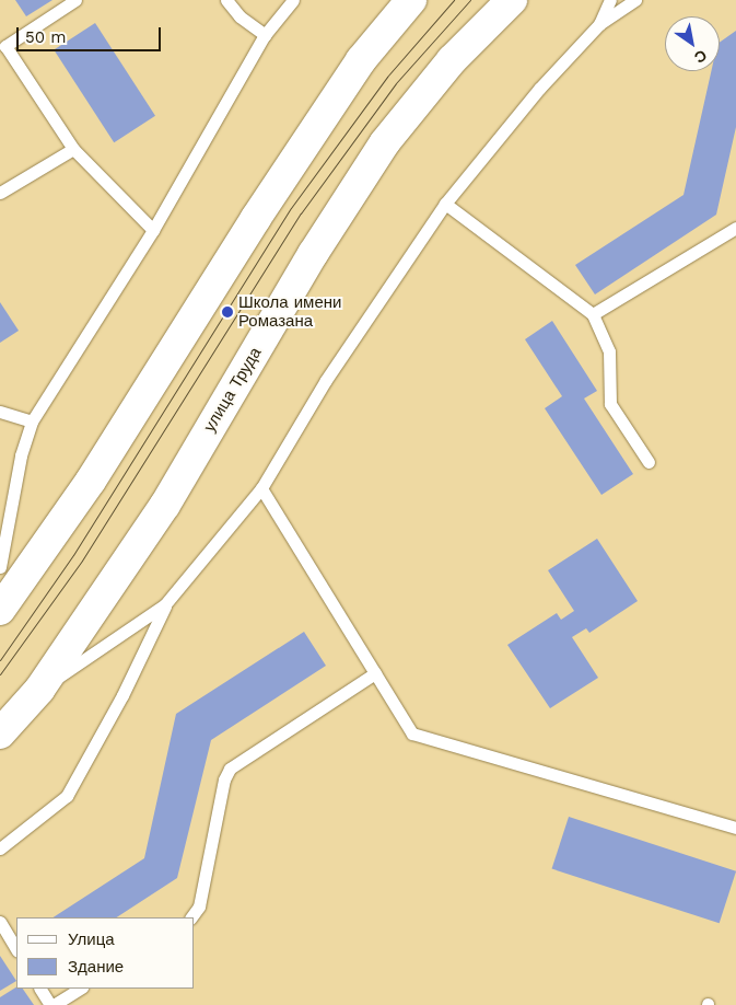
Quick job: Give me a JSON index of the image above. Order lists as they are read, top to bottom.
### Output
{
  "streets": {
    "main road": ["улица Труда"]
  },
  "places": ["Школа имени Ромазана"],
  "legend": ["Улица", "Здание"],
  "scale_bar": "50 m",
  "north": "bottom right"
}
